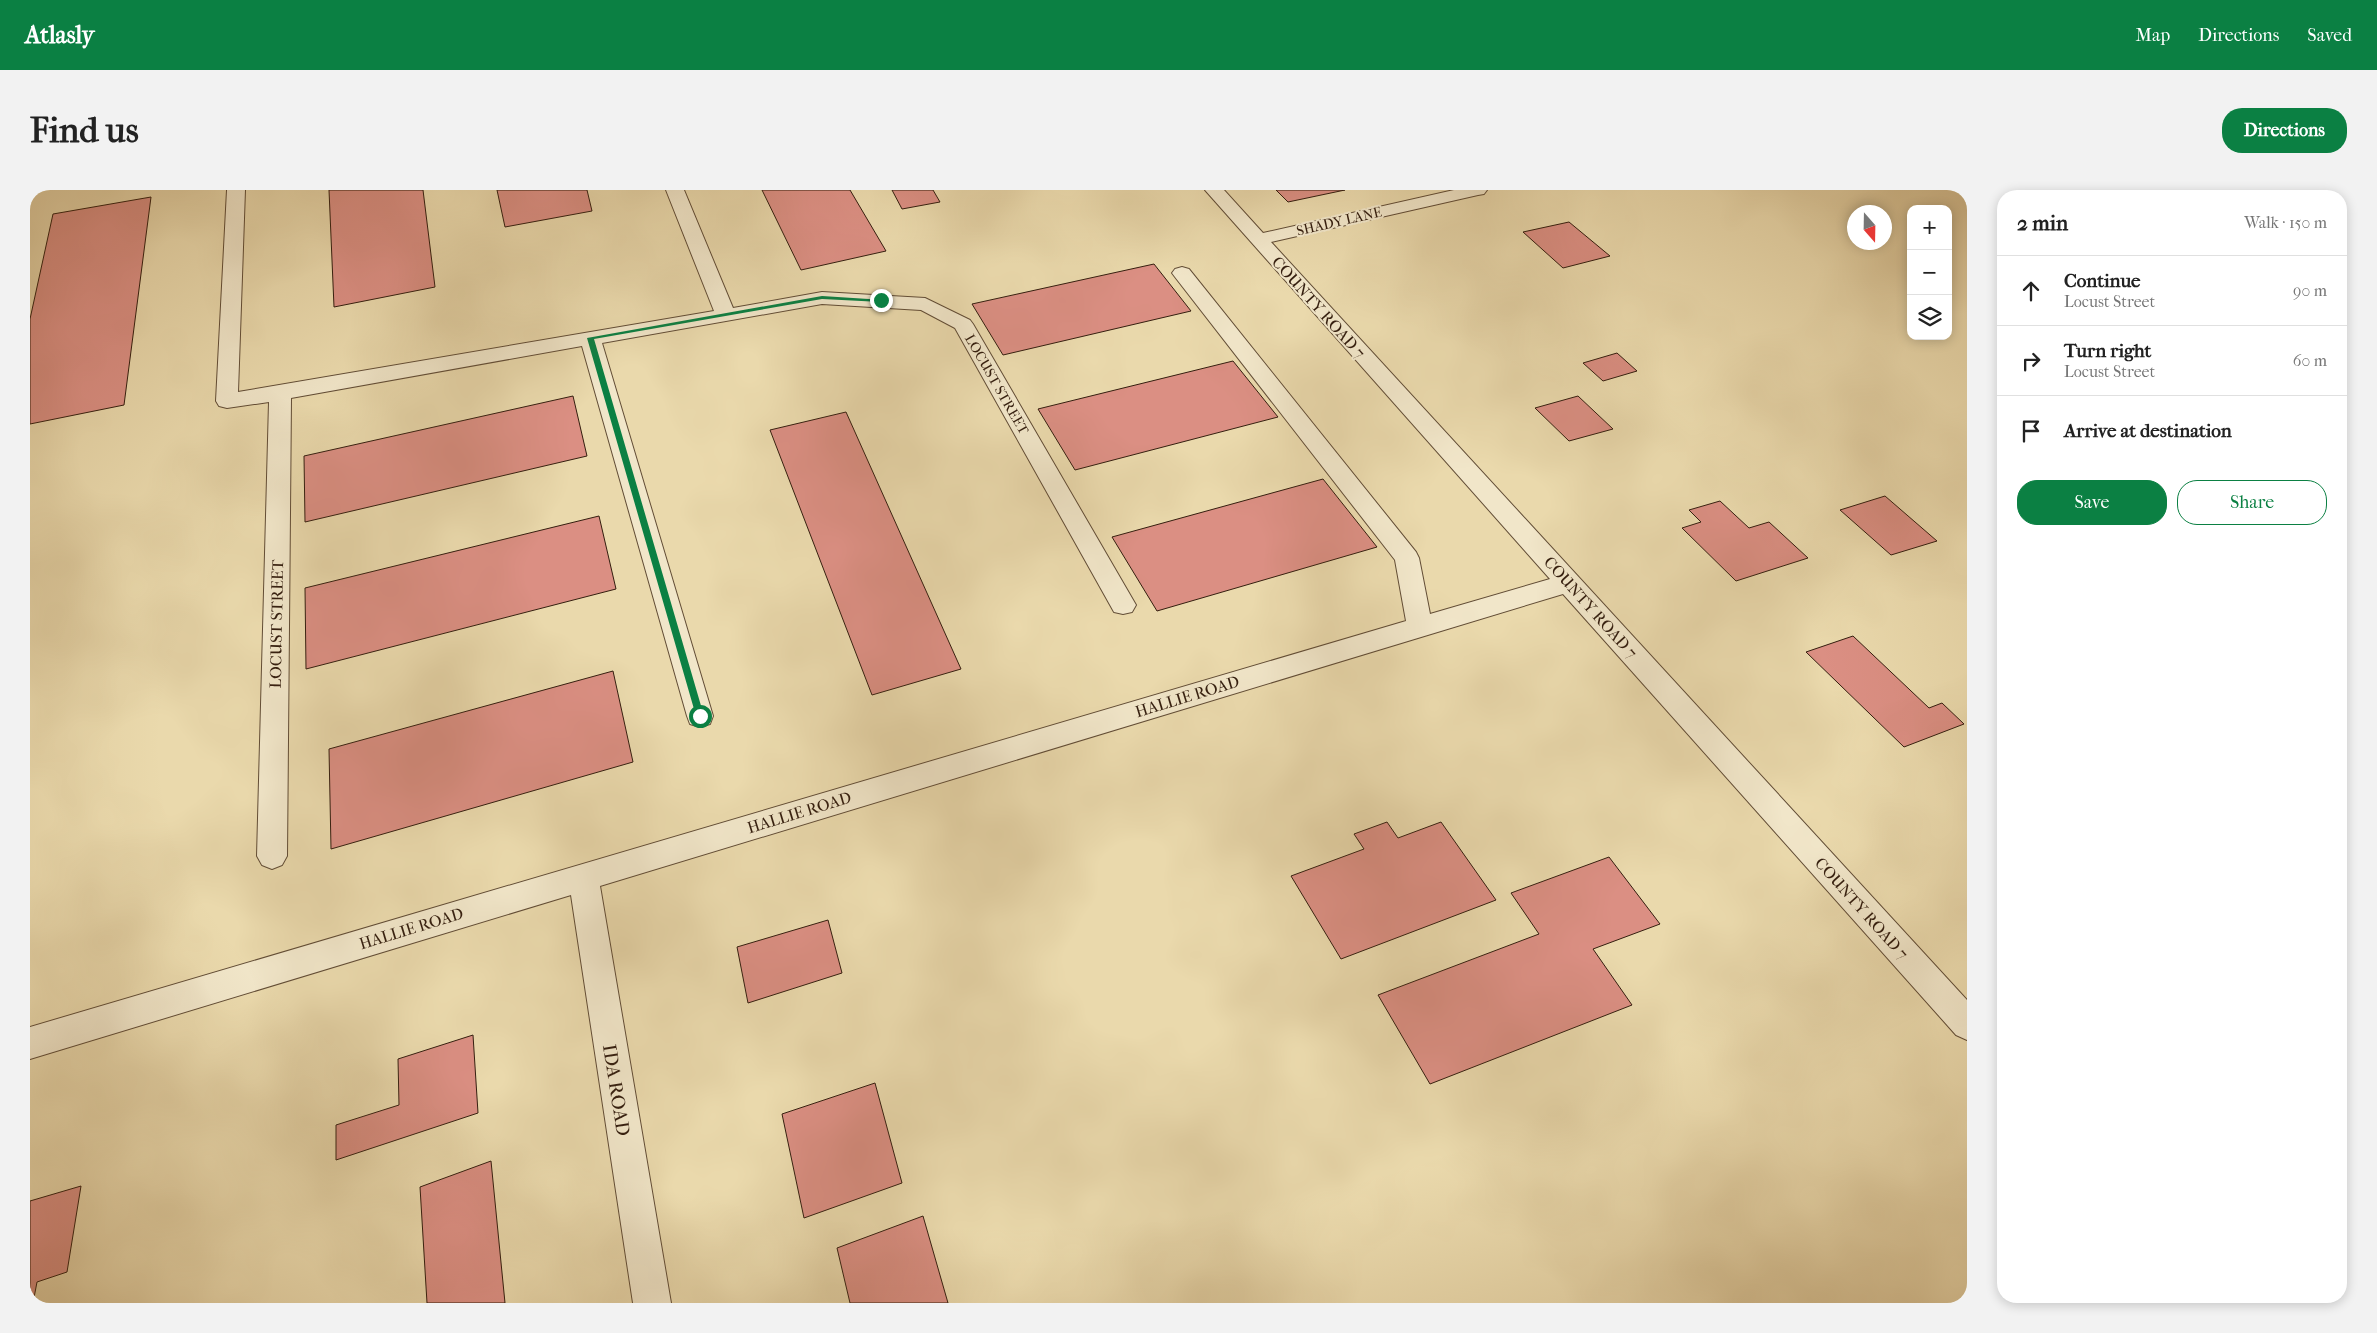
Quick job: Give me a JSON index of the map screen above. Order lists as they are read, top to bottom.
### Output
{
  "streets": {
    "street": [
      "SHADY LANE",
      "COUNTY ROAD 7",
      "LOCUST STREET",
      "HALLIE ROAD",
      "IDA ROAD"
    ]
  },
  "crossings": [
    ["SHADY LANE", "COUNTY ROAD 7"],
    ["COUNTY ROAD 7", "HALLIE ROAD"],
    ["HALLIE ROAD", "IDA ROAD"]
  ],
  "north": "bottom",
  "page": {
    "header": "Atlasly",
    "nav": ["Map", "Directions", "Saved"],
    "buttons": [
      "Directions",
      ["Save", "Share"]
    ],
    "title": "Find us",
    "heading": ["2 min", "Walk · 150 m"],
    "map_buttons": ["+", "−"],
    "list": [
      ["Continue", "Locust Street", "90 m"],
      ["Turn right", "Locust Street", "60 m"],
      "Arrive at destination"
    ]
  }
}
